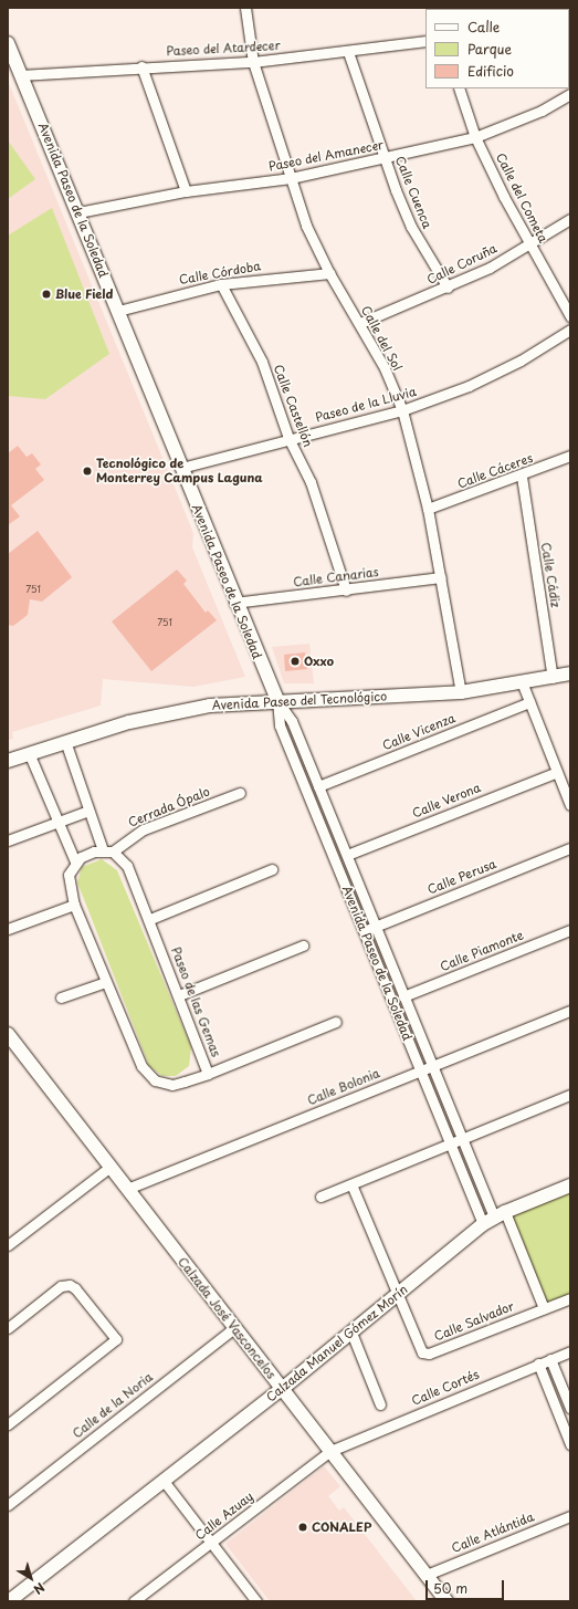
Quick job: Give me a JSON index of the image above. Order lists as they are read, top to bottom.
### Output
{
  "streets": {
    "street": [
      "Paseo del Atardecer",
      "Paseo del Amanecer",
      "Calle Cuenca",
      "Calle del Cometa",
      "Avenida Paseo de la Soledad",
      "Calle Coruña",
      "Calle Córdoba",
      "Calle del Sol",
      "Paseo de la Lluvia",
      "Calle Castellón",
      "Calle Cáceres",
      "Calle Cádiz",
      "Calle Canarias",
      "Avenida Paseo del Tecnológico",
      "Calle Vicenza",
      "Calle Verona",
      "Cerrada Ópalo",
      "Calle Perusa",
      "Calle Piamonte",
      "Paseo de las Gemas",
      "Calle Bolonia",
      "Calzada José Vasconcelos",
      "Calle Salvador",
      "Calzada Manuel Gómez Morín",
      "Calle Cortés",
      "Calle de la Noria",
      "Calle Azuay",
      "Calle Atlántida"
    ]
  },
  "crossings": [
    ["Paseo del Atardecer", "Calle Cuenca"],
    ["Paseo del Atardecer", "Avenida Paseo de la Soledad"],
    ["Paseo del Atardecer", "Calle del Sol"],
    ["Paseo del Amanecer", "Calle Cuenca"],
    ["Paseo del Amanecer", "Calle del Cometa"],
    ["Paseo del Amanecer", "Avenida Paseo de la Soledad"],
    ["Paseo del Amanecer", "Calle del Sol"],
    ["Calle Cuenca", "Calle Coruña"],
    ["Calle del Cometa", "Calle Coruña"],
    ["Avenida Paseo de la Soledad", "Calle Córdoba"],
    ["Avenida Paseo de la Soledad", "Paseo de la Lluvia"],
    ["Avenida Paseo de la Soledad", "Calle Canarias"],
    ["Avenida Paseo de la Soledad", "Avenida Paseo del Tecnológico"],
    ["Avenida Paseo de la Soledad", "Calle Vicenza"],
    ["Avenida Paseo de la Soledad", "Calle Verona"],
    ["Avenida Paseo de la Soledad", "Calle Perusa"],
    ["Avenida Paseo de la Soledad", "Calle Piamonte"],
    ["Avenida Paseo de la Soledad", "Calle Bolonia"],
    ["Avenida Paseo de la Soledad", "Calzada Manuel Gómez Morín"],
    ["Calle Coruña", "Calle del Sol"],
    ["Calle Córdoba", "Calle del Sol"],
    ["Calle Córdoba", "Calle Castellón"],
    ["Calle del Sol", "Paseo de la Lluvia"],
    ["Calle del Sol", "Calle Cáceres"],
    ["Calle del Sol", "Calle Canarias"],
    ["Calle del Sol", "Avenida Paseo del Tecnológico"],
    ["Paseo de la Lluvia", "Calle Castellón"],
    ["Calle Castellón", "Calle Canarias"],
    ["Calle Cáceres", "Calle Cádiz"],
    ["Calle Cádiz", "Avenida Paseo del Tecnológico"],
    ["Avenida Paseo del Tecnológico", "Paseo de las Gemas"],
    ["Cerrada Ópalo", "Paseo de las Gemas"],
    ["Calle Bolonia", "Calzada José Vasconcelos"],
    ["Calzada José Vasconcelos", "Calzada Manuel Gómez Morín"],
    ["Calzada José Vasconcelos", "Calle Cortés"],
    ["Calzada José Vasconcelos", "Calle de la Noria"],
    ["Calzada José Vasconcelos", "Calle Azuay"],
    ["Calzada José Vasconcelos", "Calle Atlántida"],
    ["Calle Salvador", "Calzada Manuel Gómez Morín"],
    ["Calle Cortés", "Calle Azuay"]
  ],
  "places": [
    "Blue Field",
    "Tecnológico de Monterrey Campus Laguna",
    "Oxxo",
    "CONALEP"
  ],
  "house_numbers": ["751", "751"],
  "legend": ["Calle", "Parque", "Edificio"],
  "scale_bar": "50 m",
  "north": "bottom right"
}
